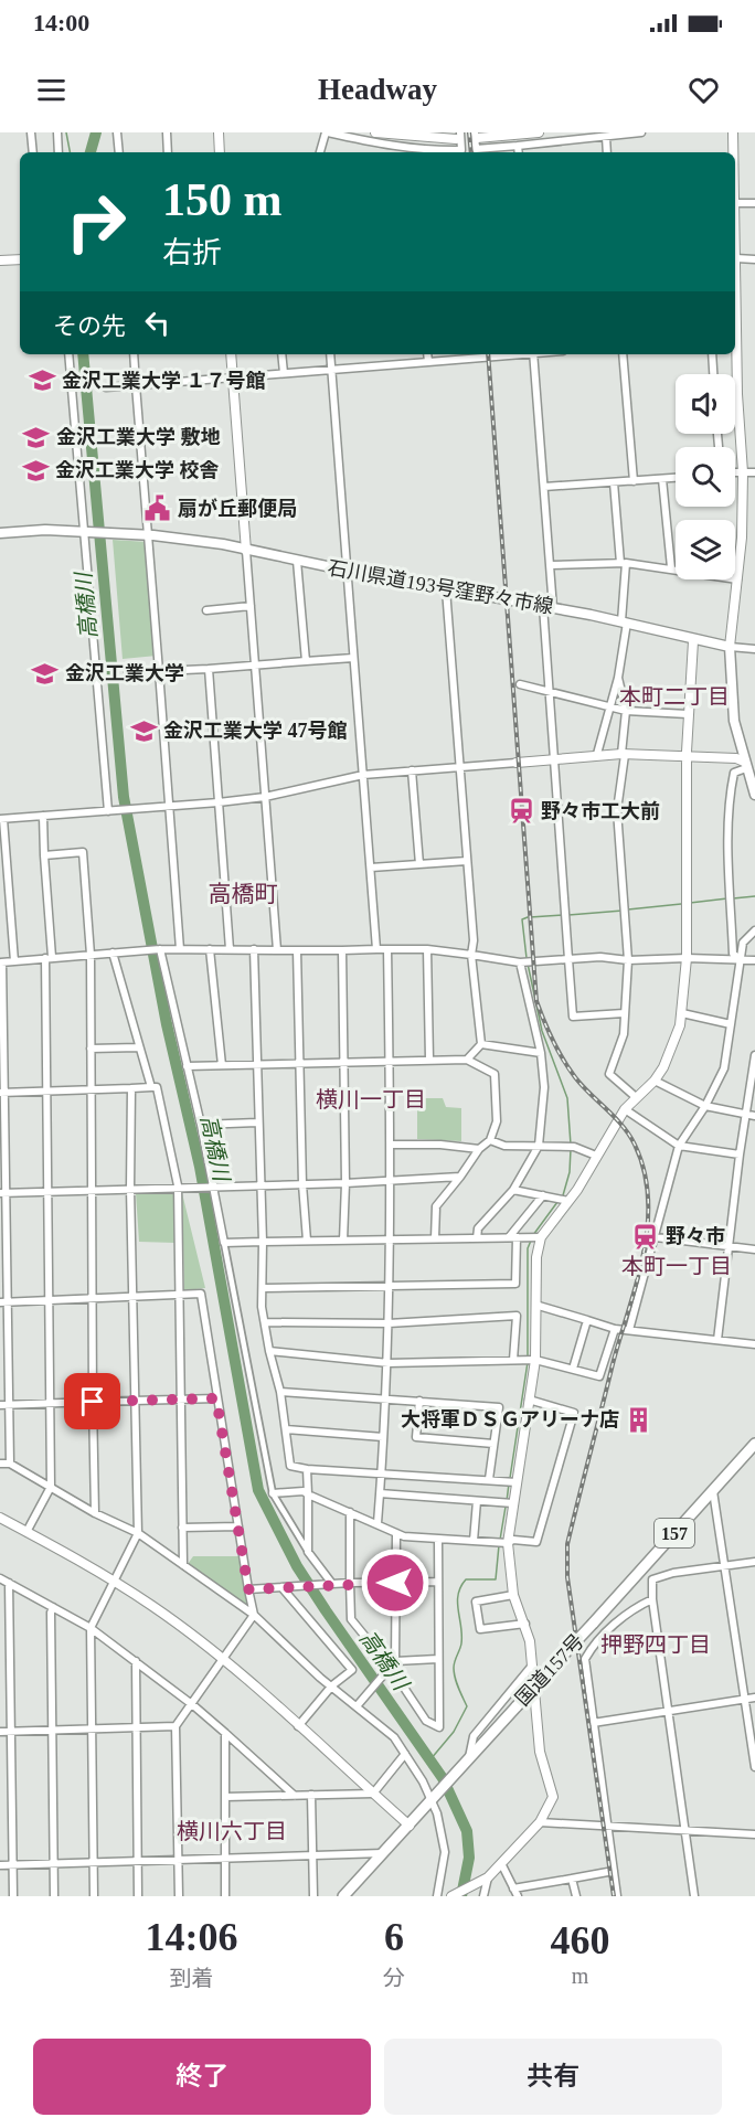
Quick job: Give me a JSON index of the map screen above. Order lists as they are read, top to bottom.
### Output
{
  "streets": {
    "highway": ["157", "国道157号"],
    "main road": ["石川県道193号窪野々市線"]
  },
  "districts": [
    "本町二丁目",
    "高橋町",
    "横川一丁目",
    "本町一丁目",
    "押野四丁目",
    "横川六丁目"
  ],
  "water": ["高橋川"],
  "places": {
    "school or university": [
      "金沢工業大学 １７号館",
      "金沢工業大学 敷地",
      "金沢工業大学 校舎",
      "金沢工業大学",
      "金沢工業大学 47号館"
    ],
    "public building": ["扇が丘郵便局"],
    "station": ["野々市工大前", "野々市"],
    "building": ["大将軍ＤＳＧアリーナ店"]
  },
  "page": {
    "status": "14:00",
    "header": "Headway",
    "turn": ["150 m", "右折"],
    "then": "その先",
    "eta": [
      "14:06",
      "到着",
      "6",
      "分",
      "460",
      "m"
    ],
    "buttons": ["終了", "共有"]
  }
}
